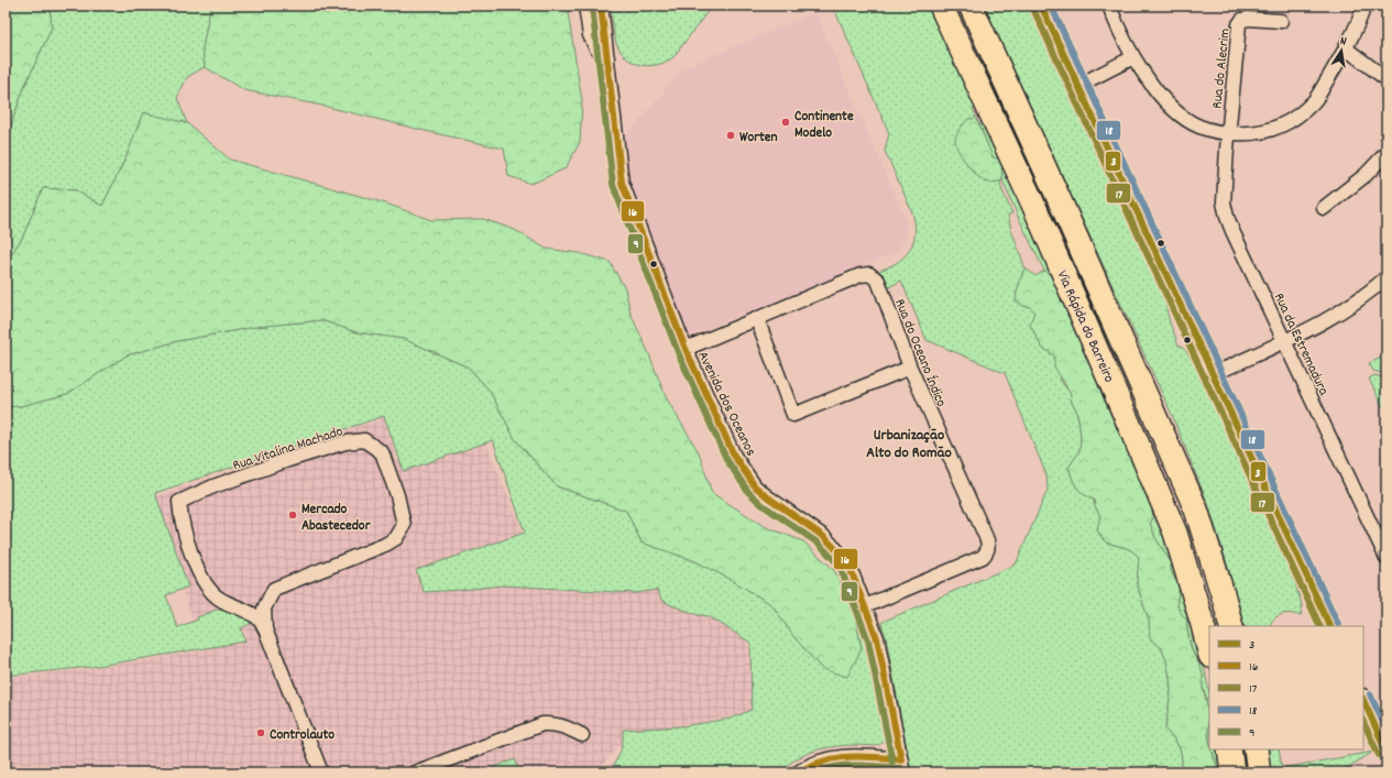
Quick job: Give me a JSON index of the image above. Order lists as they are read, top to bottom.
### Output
{
  "streets": {
    "highway": ["Via Rápida do Barreiro"],
    "street": [
      "Rua do Alecrim",
      "Rua da Estremadura",
      "Rua do Oceano Índico",
      "Avenida dos Oceanos",
      "Rua Vitalina Machado"
    ]
  },
  "crossings": [
    ["Rua do Alecrim", "Rua da Estremadura"],
    ["Rua do Oceano Índico", "Avenida dos Oceanos"]
  ],
  "districts": ["Urbanização Alto do Romão"],
  "places": [
    "Continente Modelo",
    "Worten",
    "Mercado Abastecedor",
    "Controlauto"
  ],
  "lines": [
    "transit line 3",
    "transit line 16",
    "transit line 18",
    "transit line 9",
    "transit line 17"
  ],
  "legend": [
    "3",
    "16",
    "17",
    "18",
    "9"
  ],
  "north": "top"
}
